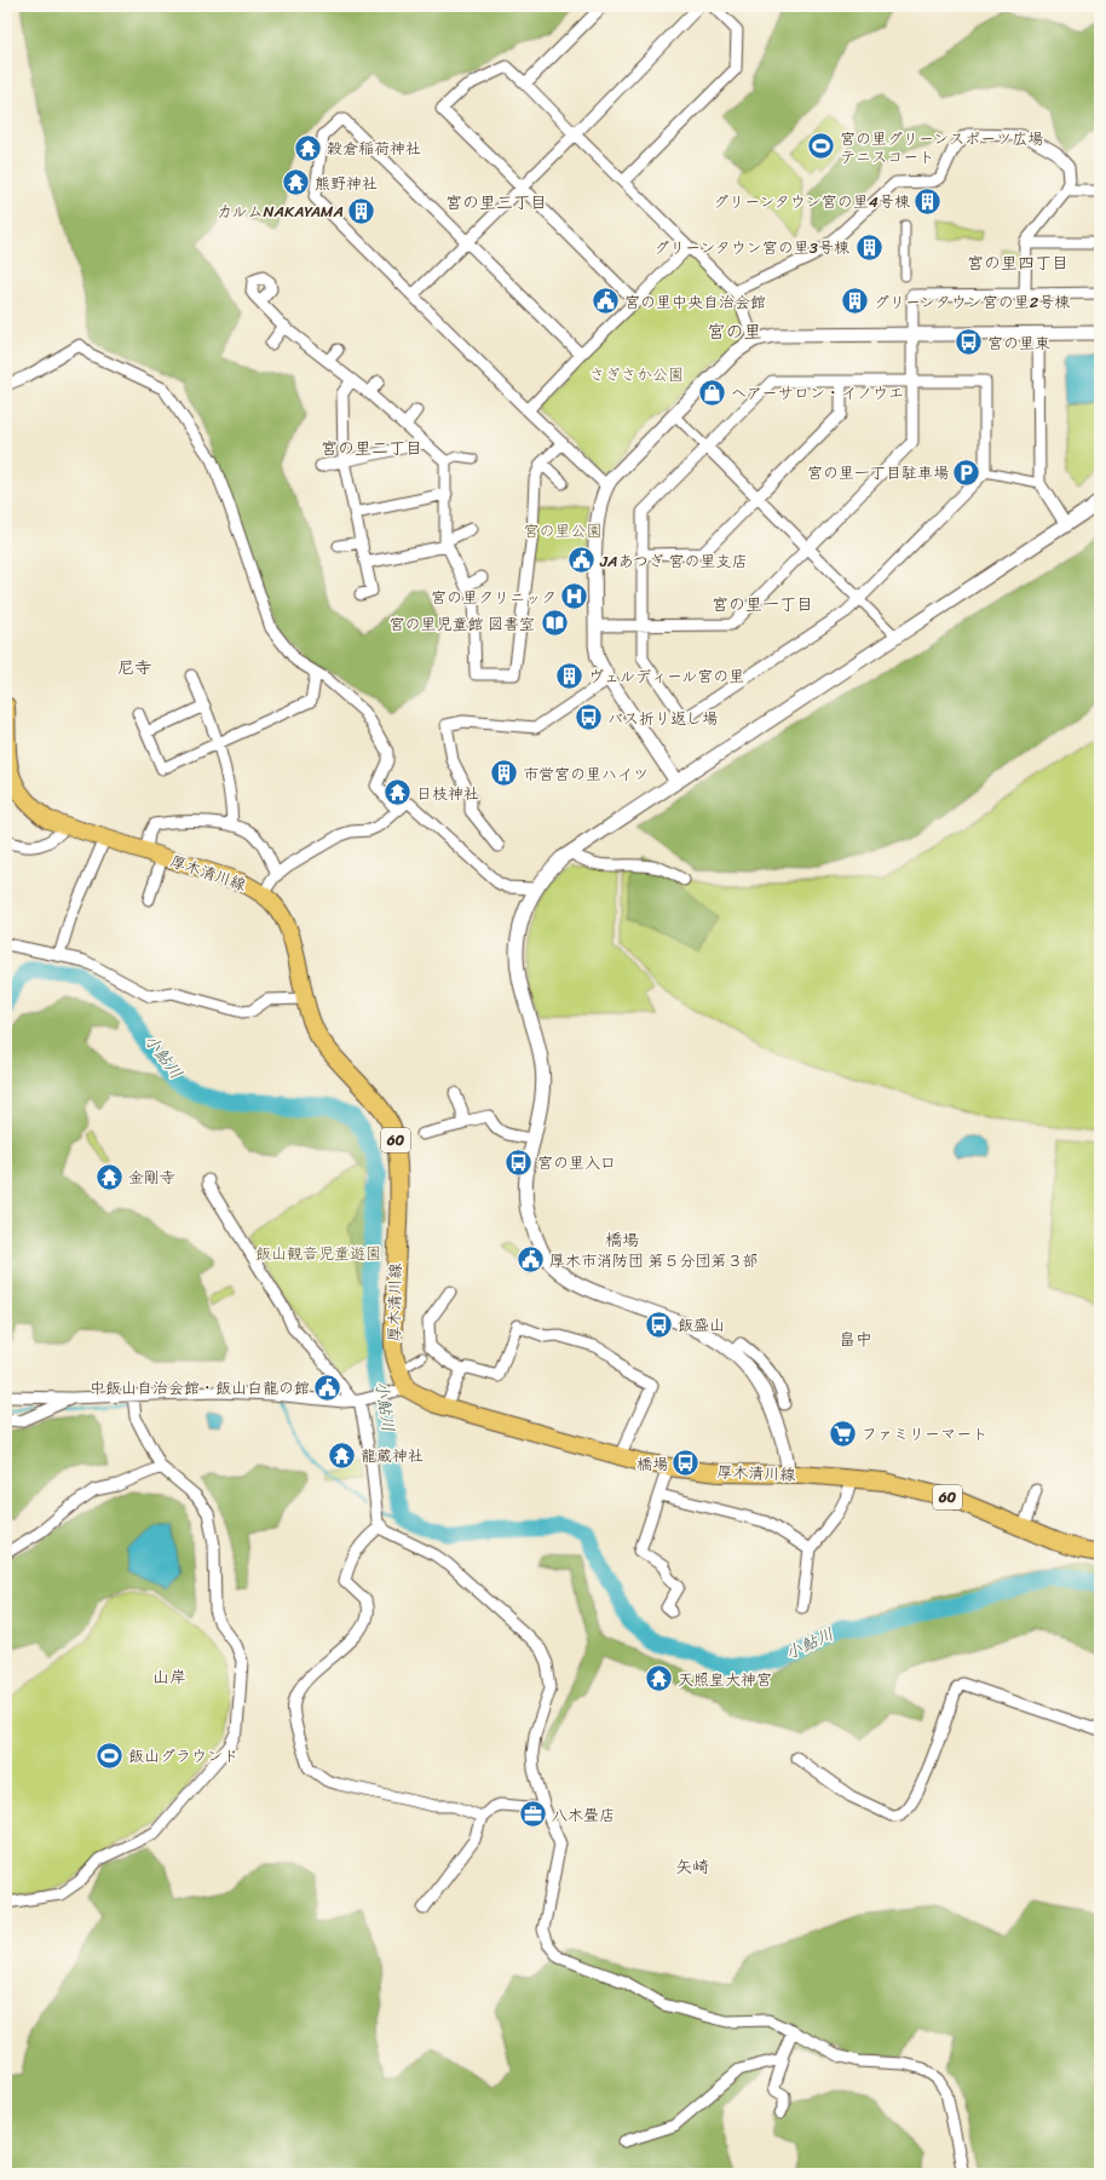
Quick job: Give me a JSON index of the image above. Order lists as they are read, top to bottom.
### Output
{
  "streets": {
    "main road": ["厚木清川線", "60"]
  },
  "districts": [
    "宮の里三丁目",
    "宮の里四丁目",
    "宮の里",
    "宮の里二丁目",
    "宮の里一丁目",
    "尼寺",
    "橋場",
    "畠中",
    "山岸",
    "矢崎"
  ],
  "water": ["小鮎川"],
  "parks": ["さぎさか公園", "宮の里公園", "飯山観音児童遊園"],
  "places": {
    "sports": ["宮の里グリーンスポーツ広場 テニスコート", "飯山グラウンド"],
    "temple": [
      "穀倉稲荷神社",
      "熊野神社",
      "日枝神社",
      "金剛寺",
      "龍蔵神社",
      "天照皇大神宮"
    ],
    "building": [
      "グリーンタウン宮の里4号棟",
      "カルムNAKAYAMA",
      "グリーンタウン宮の里3号棟",
      "グリーンタウン宮の里2号棟",
      "ヴェルディール宮の里",
      "市営宮の里ハイツ"
    ],
    "public building": [
      "宮の里中央自治会館",
      "JAあつぎ 宮の里支店",
      "厚木市消防団 第５分団第３部",
      "中飯山自治会館・飯山白龍の館"
    ],
    "bus stop": [
      "宮の里東",
      "バス折り返し場",
      "宮の里入口",
      "飯盛山",
      "橋場"
    ],
    "shop": ["ヘアーサロン・イノウエ"],
    "parking": ["宮の里一丁目駐車場"],
    "hospital": ["宮の里クリニック"],
    "library": ["宮の里児童館 図書室"],
    "supermarket": ["ファミリーマート"],
    "office": ["八木畳店"]
  }
}
